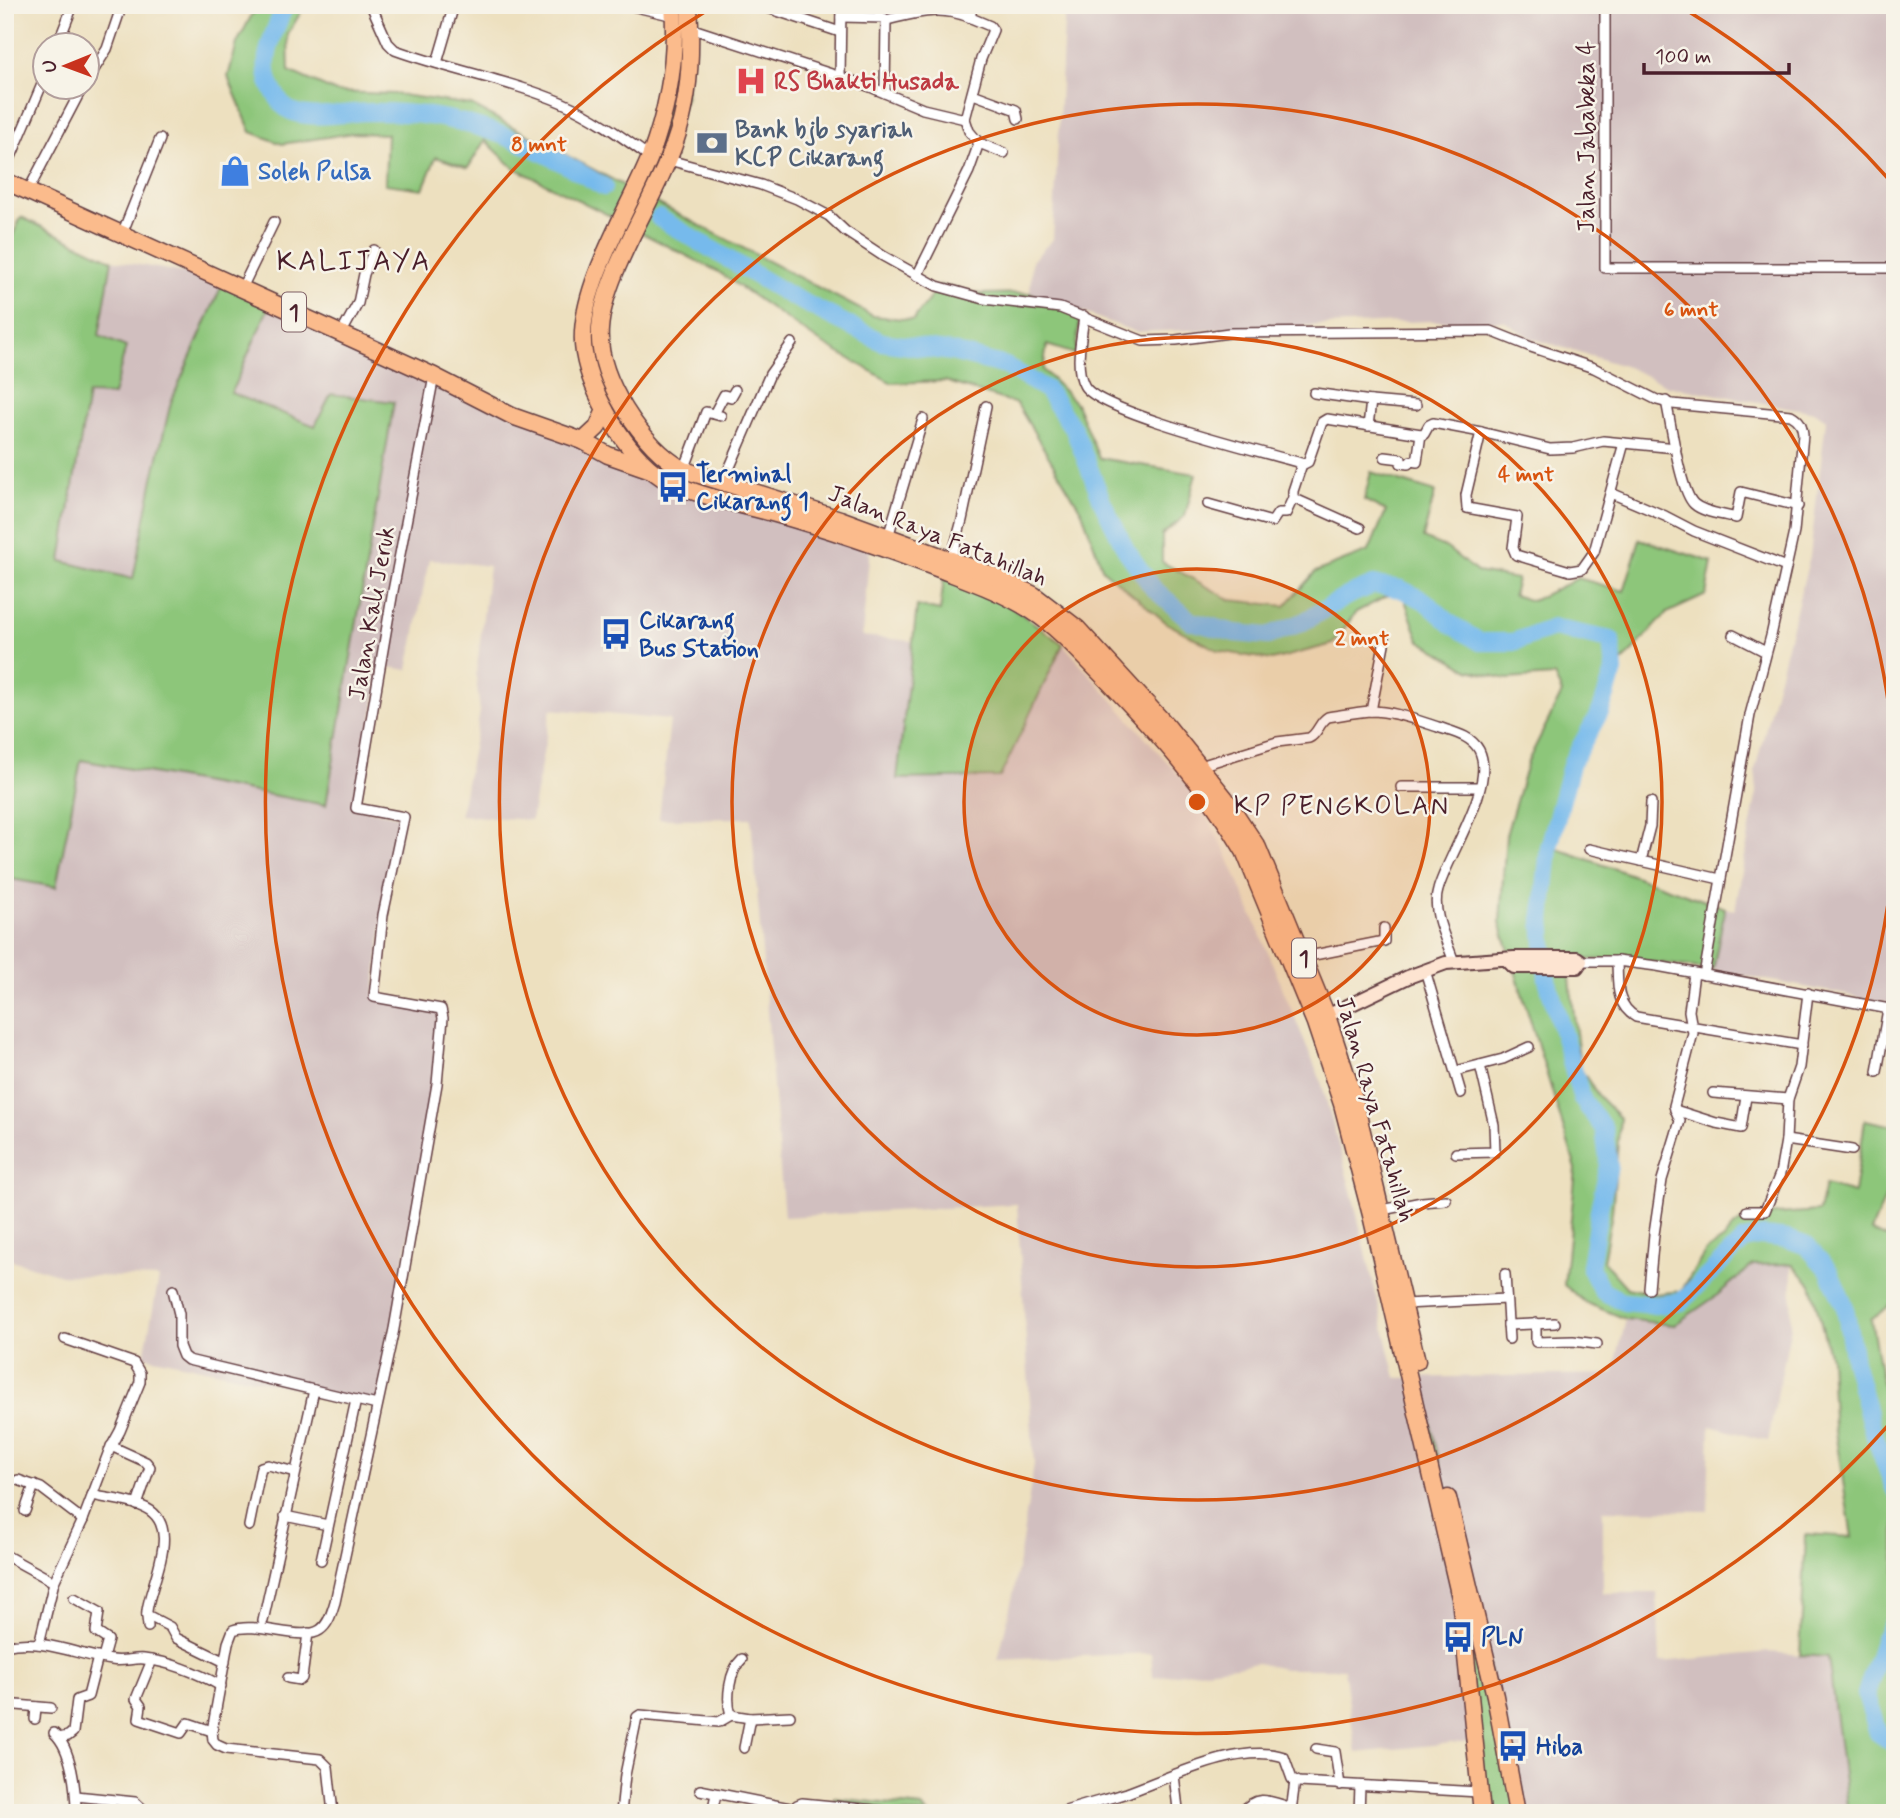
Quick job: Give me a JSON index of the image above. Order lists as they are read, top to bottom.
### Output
{
  "streets": {
    "highway": ["1", "Jalan Raya Fatahillah"],
    "street": ["Jalan Jababeka 4", "Jalan Kali Jeruk"]
  },
  "crossings": [
    ["1", "Jalan Raya Fatahillah"],
    ["1", "Jalan Kali Jeruk"]
  ],
  "districts": ["KALIJAYA", "KP PENGKOLAN"],
  "places": {
    "hospital": ["RS Bhakti Husada"],
    "bank": ["Bank bjb syariah KCP Cikarang"],
    "shop": ["Soleh Pulsa"],
    "bus stop": [
      "Terminal Cikarang 1",
      "Cikarang Bus Station",
      "PLN",
      "Hiba"
    ]
  },
  "scale_bar": "100 m",
  "north": "left",
  "rings": [
    "8 mnt",
    "6 mnt",
    "4 mnt",
    "2 mnt"
  ]
}
